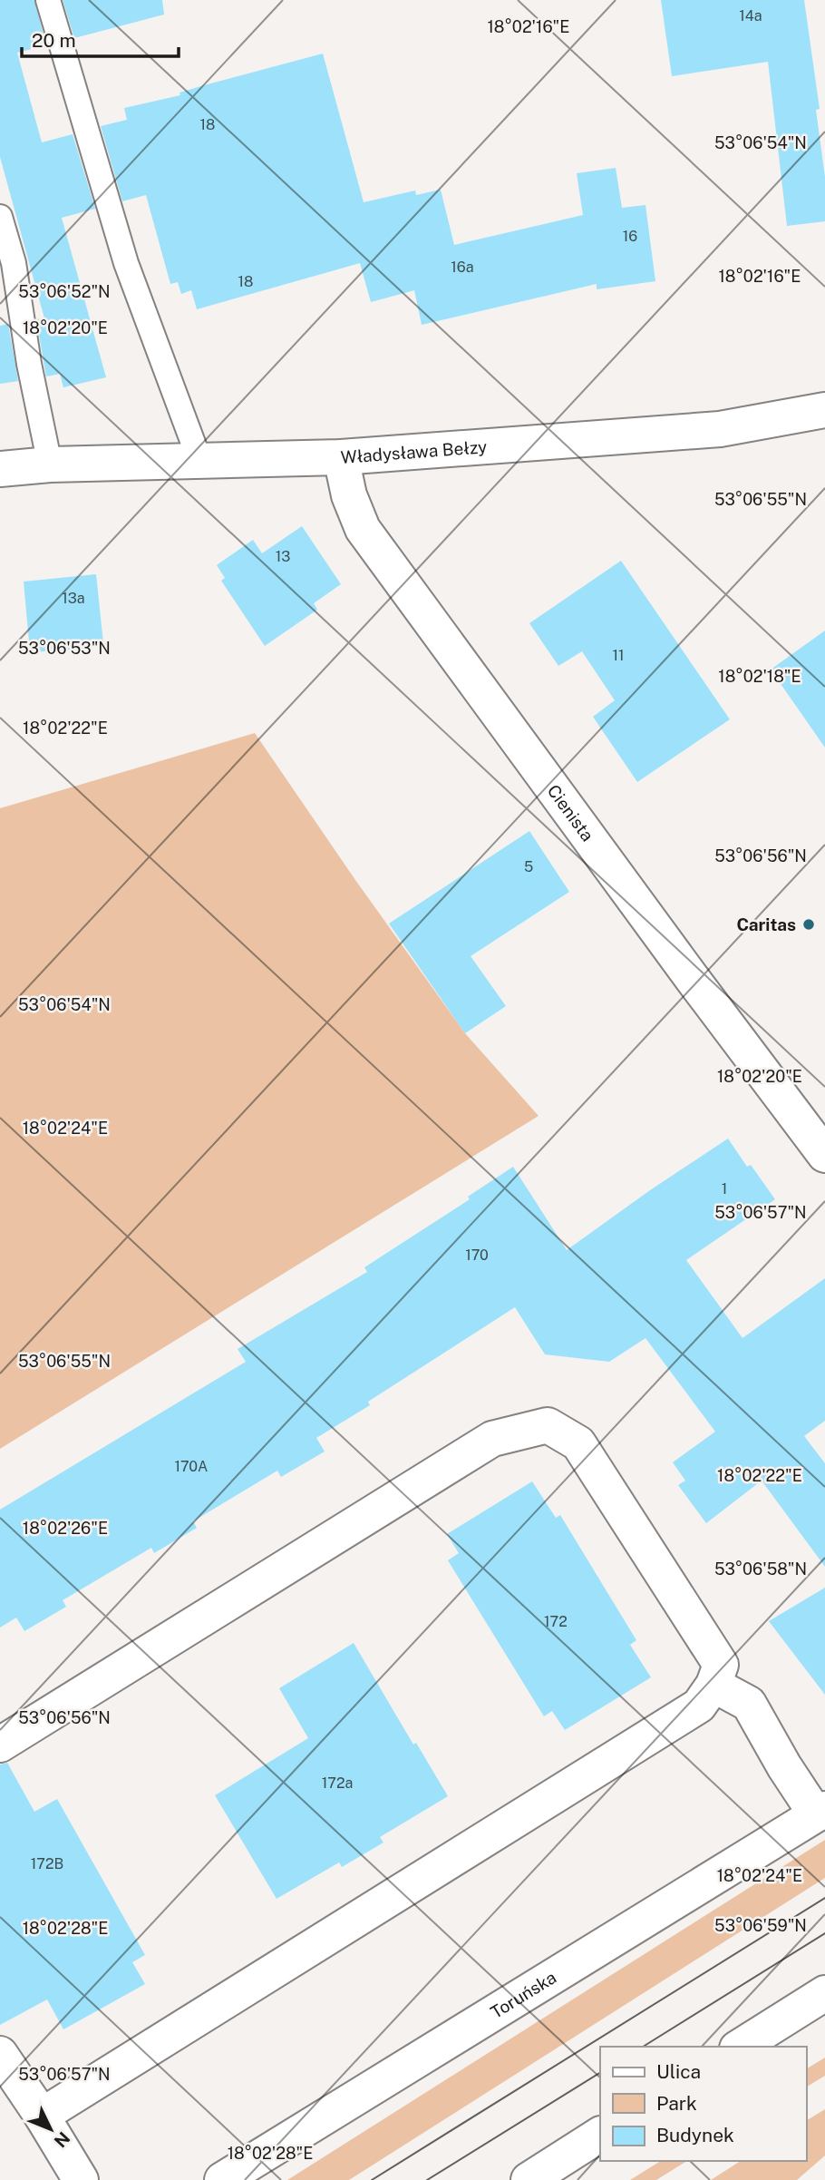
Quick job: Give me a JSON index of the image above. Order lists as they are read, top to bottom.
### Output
{
  "streets": {
    "street": ["Władysława Bełzy", "Cienista", "Toruńska"]
  },
  "crossings": [
    ["Władysława Bełzy", "Cienista"]
  ],
  "places": ["Caritas"],
  "house_numbers": [
    "14a",
    "18",
    "16",
    "16a",
    "18",
    "13",
    "13a",
    "11",
    "5",
    "1",
    "170",
    "170A",
    "172",
    "172a",
    "172B"
  ],
  "legend": ["Ulica", "Park", "Budynek"],
  "scale_bar": "20 m",
  "north": "bottom right",
  "coordinates": [
    "18°02'16\"E",
    "53°06'54\"N",
    "53°06'52\"N",
    "18°02'20\"E",
    "53°06'55\"N",
    "53°06'53\"N",
    "18°02'18\"E",
    "18°02'22\"E",
    "53°06'56\"N",
    "18°02'24\"E",
    "53°06'57\"N",
    "18°02'26\"E",
    "53°06'58\"N",
    "53°06'59\"N",
    "18°02'28\"E"
  ]
}
